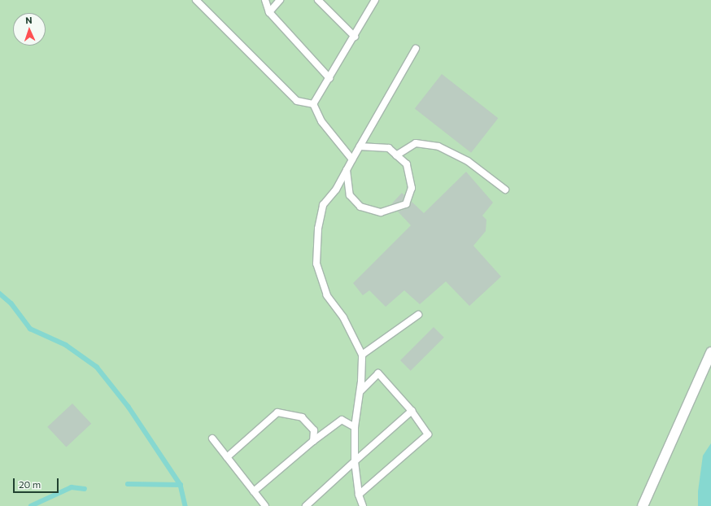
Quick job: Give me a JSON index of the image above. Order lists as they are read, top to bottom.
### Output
{
  "scale_bar": "20 m",
  "north": "top"
}
